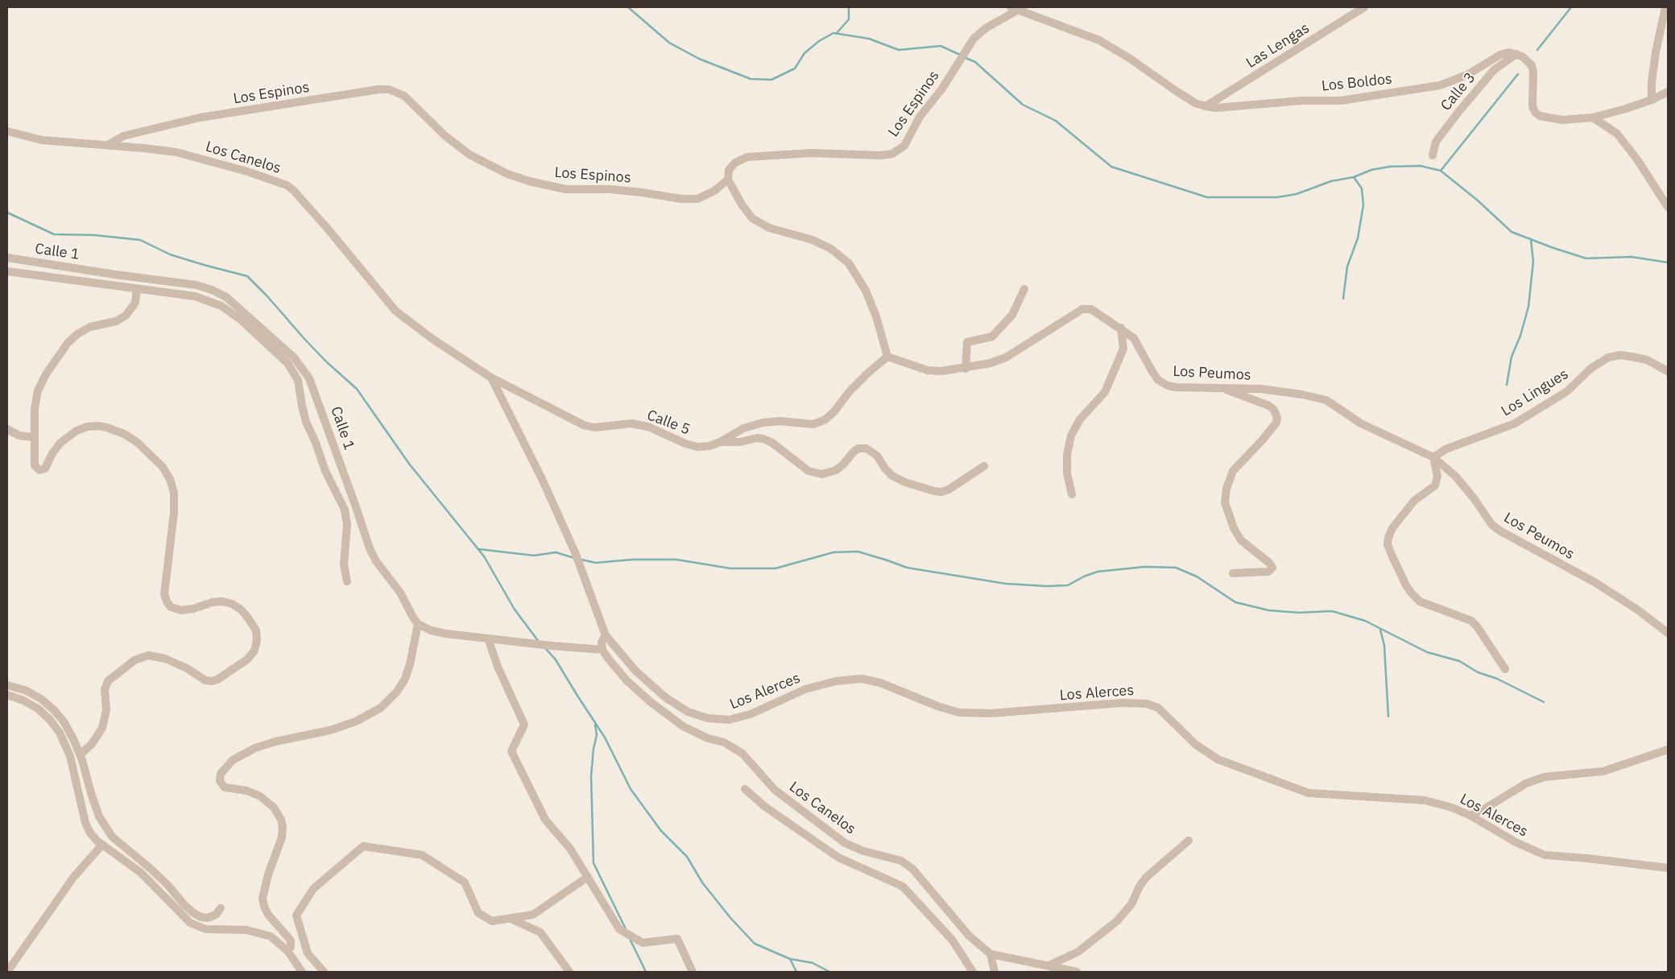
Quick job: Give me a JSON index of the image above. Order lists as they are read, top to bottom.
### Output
{
  "streets": {
    "street": [
      "Las Lengas",
      "Los Boldos",
      "Calle 3",
      "Los Espinos",
      "Los Canelos",
      "Calle 1",
      "Los Peumos",
      "Los Lingues",
      "Calle 5",
      "Los Alerces"
    ]
  },
  "crossings": [
    ["Las Lengas", "Los Boldos"],
    ["Los Boldos", "Calle 3"],
    ["Los Boldos", "Los Espinos"],
    ["Los Espinos", "Los Canelos"],
    ["Los Canelos", "Calle 5"],
    ["Los Peumos", "Los Lingues"],
    ["Los Peumos", "Calle 5"]
  ]
}
